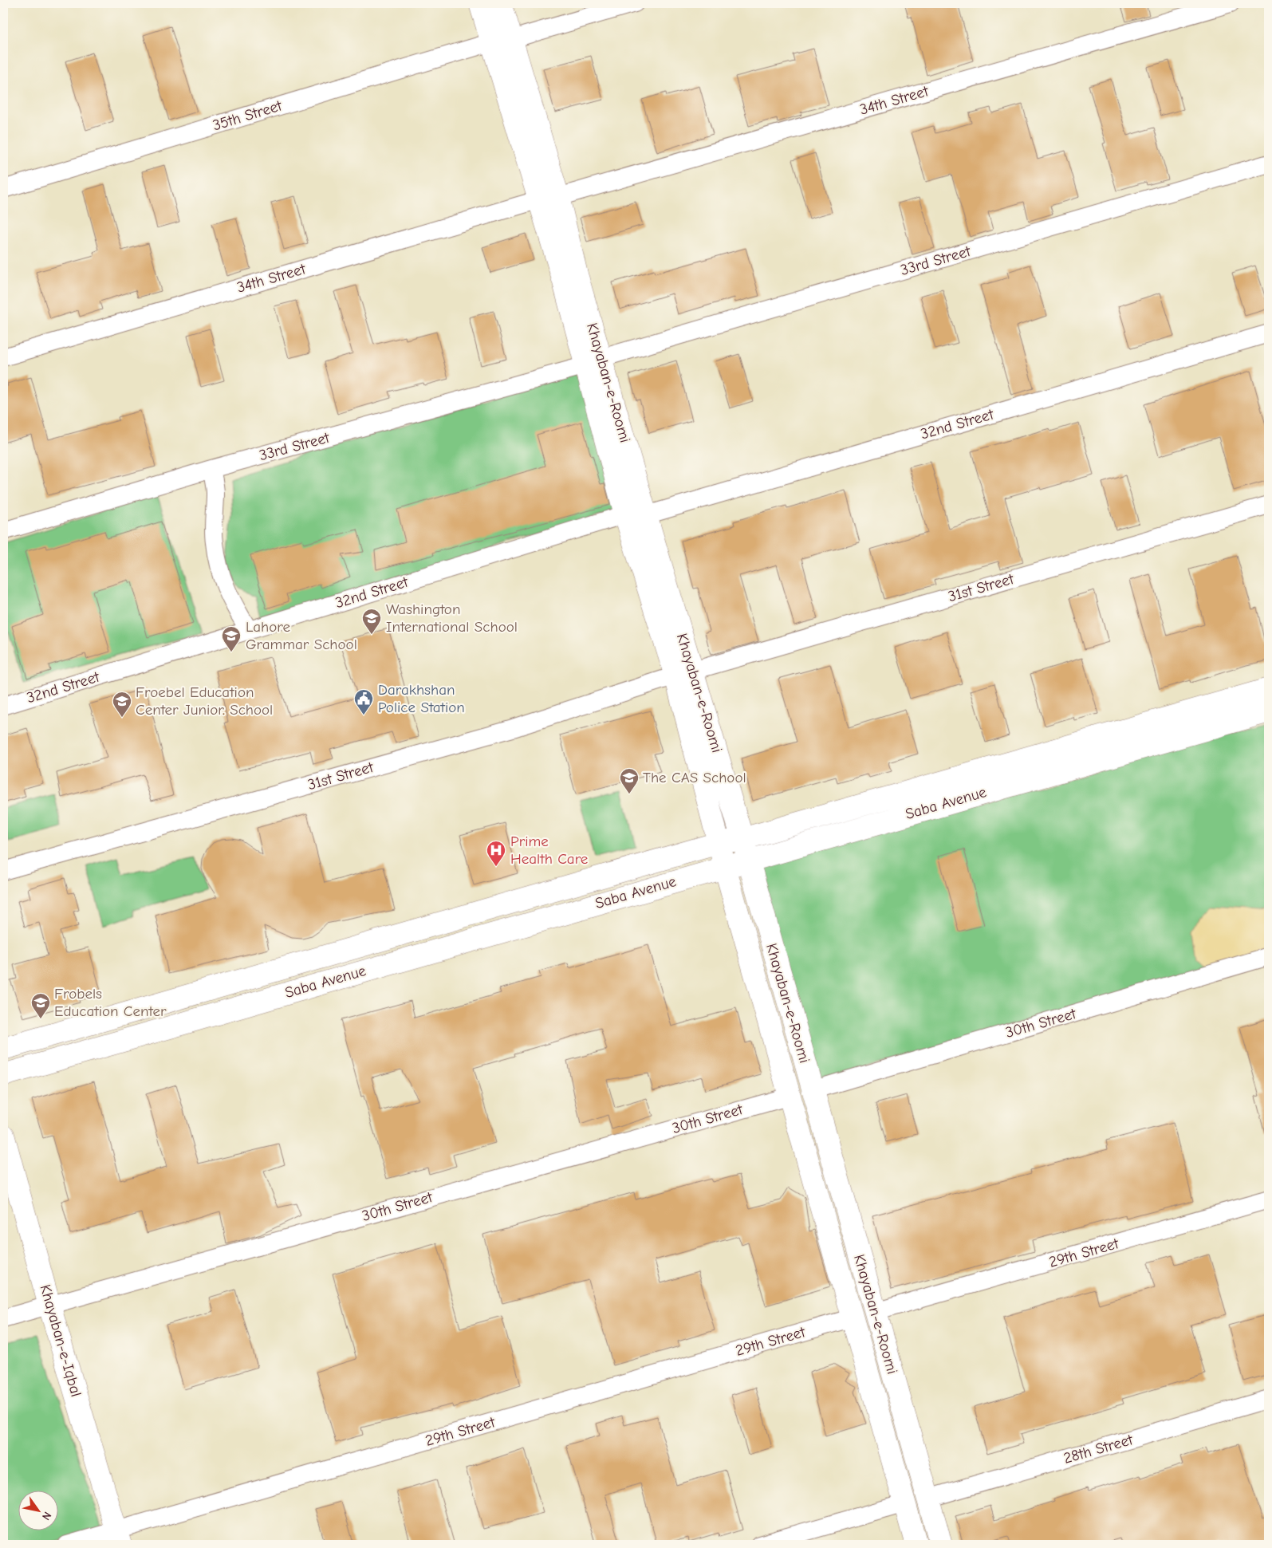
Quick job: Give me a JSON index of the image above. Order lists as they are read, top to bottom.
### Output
{
  "streets": {
    "street": [
      "34th Street",
      "35th Street",
      "33rd Street",
      "Khayaban-e-Roomi",
      "32nd Street",
      "31st Street",
      "Saba Avenue",
      "30th Street",
      "29th Street",
      "Khayaban-e-Iqbal",
      "28th Street"
    ]
  },
  "crossings": [
    ["34th Street", "Khayaban-e-Roomi"],
    ["35th Street", "Khayaban-e-Roomi"],
    ["33rd Street", "Khayaban-e-Roomi"],
    ["Khayaban-e-Roomi", "32nd Street"],
    ["Khayaban-e-Roomi", "31st Street"],
    ["Khayaban-e-Roomi", "Saba Avenue"],
    ["Khayaban-e-Roomi", "30th Street"],
    ["Khayaban-e-Roomi", "29th Street"],
    ["Khayaban-e-Roomi", "28th Street"],
    ["30th Street", "Khayaban-e-Iqbal"],
    ["29th Street", "Khayaban-e-Iqbal"]
  ],
  "places": {
    "school or university": [
      "Washington International School",
      "Lahore Grammar School",
      "Froebel Education Center Junior. School",
      "The CAS School",
      "Frobels Education Center"
    ],
    "public building": ["Darakhshan Police Station"],
    "hospital": ["Prime Health Care"]
  },
  "north": "bottom right"
}
